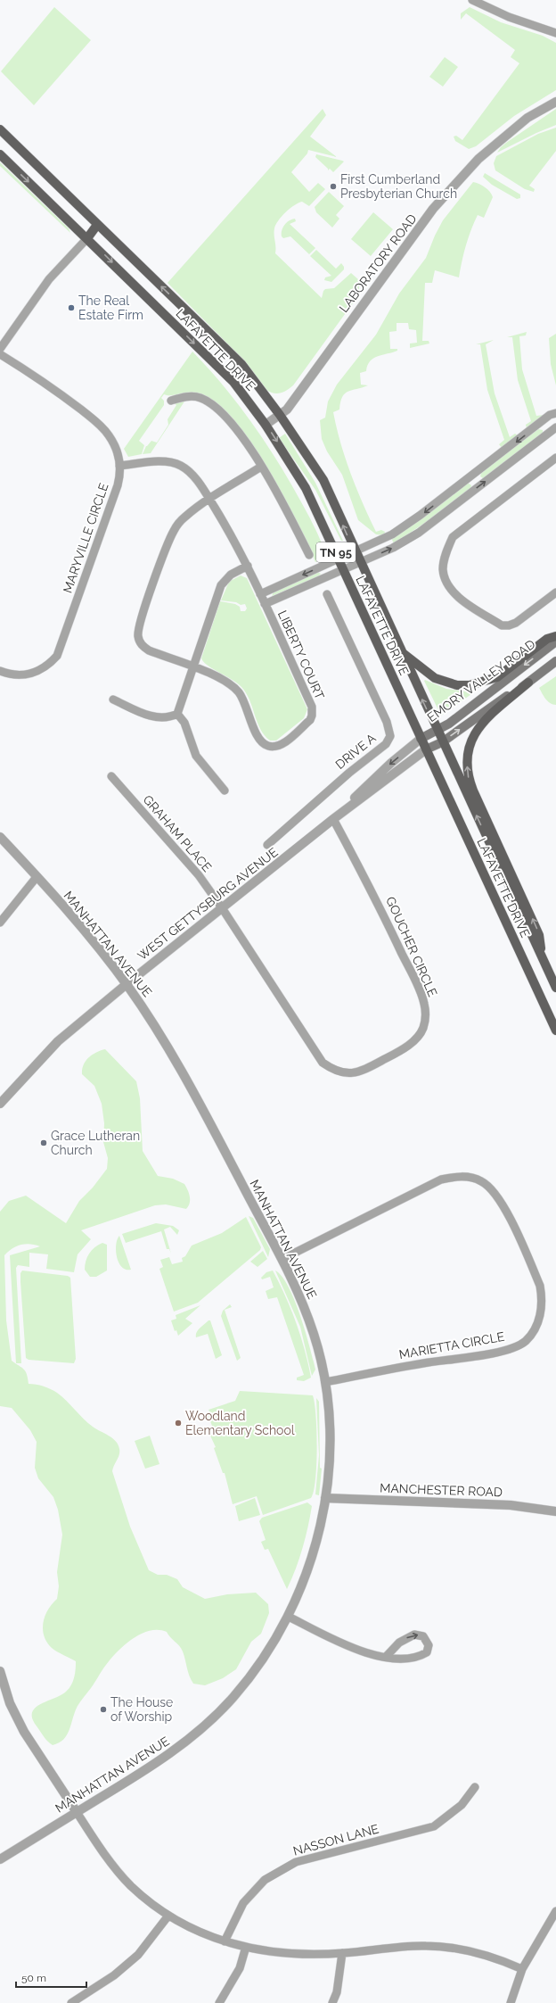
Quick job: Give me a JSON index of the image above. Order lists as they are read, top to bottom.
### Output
{
  "streets": {
    "main road": ["LAFAYETTE DRIVE", "TN 95", "EMORY VALLEY ROAD"],
    "street": [
      "LABORATORY ROAD",
      "MARYVILLE CIRCLE",
      "LIBERTY COURT",
      "DRIVE A",
      "GRAHAM PLACE",
      "WEST GETTYSBURG AVENUE",
      "MANHATTAN AVENUE",
      "GOUCHER CIRCLE",
      "MARIETTA CIRCLE",
      "MANCHESTER ROAD",
      "NASSON LANE"
    ]
  },
  "crossings": [
    ["LABORATORY ROAD", "LAFAYETTE DRIVE"],
    ["LAFAYETTE DRIVE", "EMORY VALLEY ROAD"],
    ["LAFAYETTE DRIVE", "WEST GETTYSBURG AVENUE"],
    ["MARYVILLE CIRCLE", "LIBERTY COURT"],
    ["GRAHAM PLACE", "WEST GETTYSBURG AVENUE"],
    ["GRAHAM PLACE", "GOUCHER CIRCLE"],
    ["WEST GETTYSBURG AVENUE", "MANHATTAN AVENUE"],
    ["WEST GETTYSBURG AVENUE", "GOUCHER CIRCLE"],
    ["MANHATTAN AVENUE", "MARIETTA CIRCLE"],
    ["MANHATTAN AVENUE", "MANCHESTER ROAD"]
  ],
  "places": [
    "First Cumberland Presbyterian Church",
    "The Real Estate Firm",
    "Grace Lutheran Church",
    "Woodland Elementary School",
    "The House of Worship"
  ],
  "scale_bar": "50 m"
}
